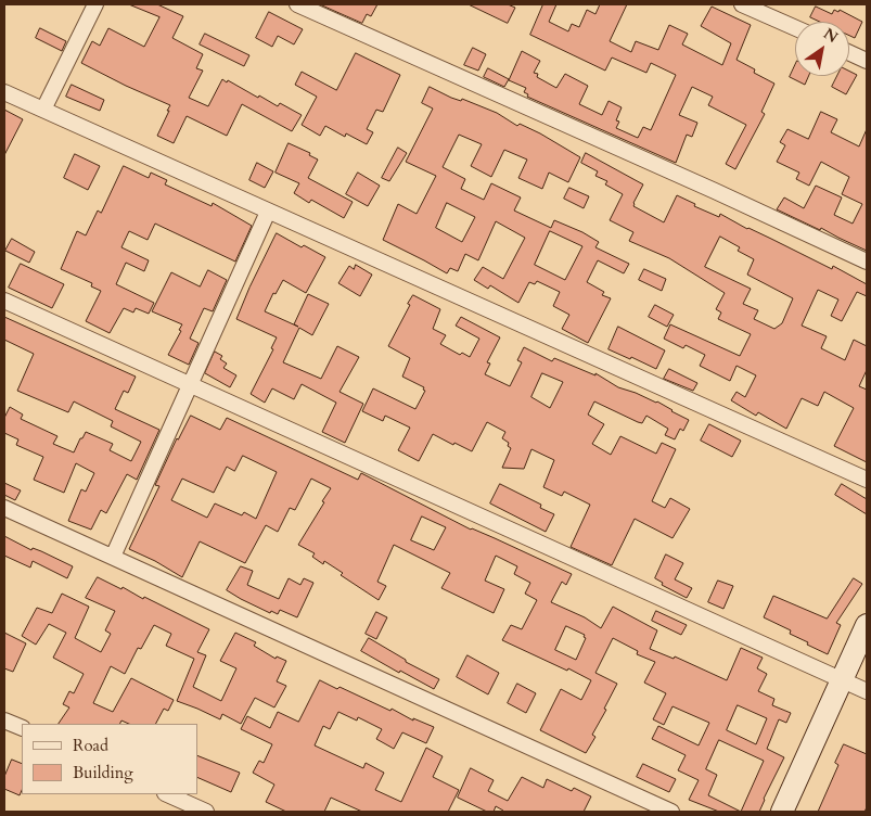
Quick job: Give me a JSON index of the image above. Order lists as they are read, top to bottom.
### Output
{
  "legend": ["Road", "Building"],
  "north": "top right"
}
